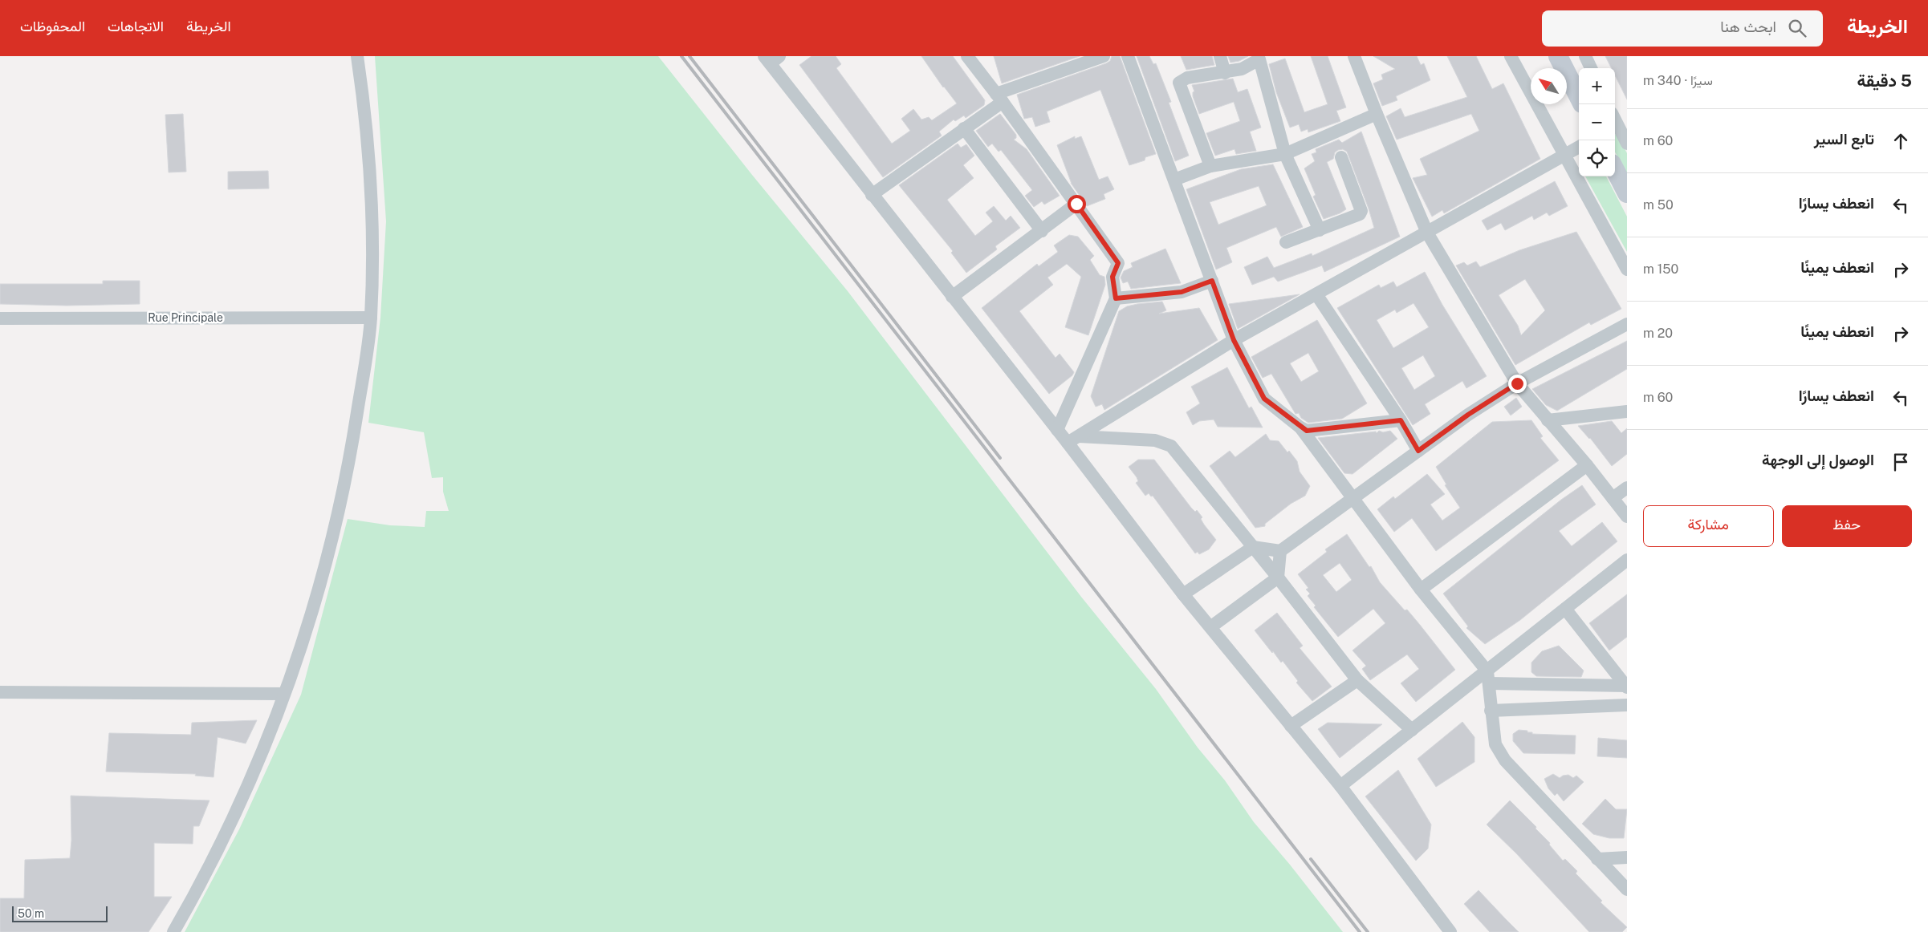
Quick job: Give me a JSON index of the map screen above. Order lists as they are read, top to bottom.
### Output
{
  "streets": {
    "street": ["Rue Principale"]
  },
  "scale_bar": "50 m",
  "north": "top left",
  "page": {
    "header": "الخريطة",
    "search": "ابحث هنا",
    "nav": ["الخريطة", "الاتجاهات", "المحفوظات"],
    "heading": ["5 دقيقة", "سيرًا · 340 m"],
    "map_buttons": ["+", "−"],
    "list": [
      ["تابع السير", "60 m"],
      ["انعطف يسارًا", "50 m"],
      ["انعطف يمينًا", "150 m"],
      ["انعطف يمينًا", "20 m"],
      ["انعطف يسارًا", "60 m"],
      "الوصول إلى الوجهة"
    ],
    "buttons": ["حفظ", "مشاركة"],
    "scale": "50 m"
  }
}
